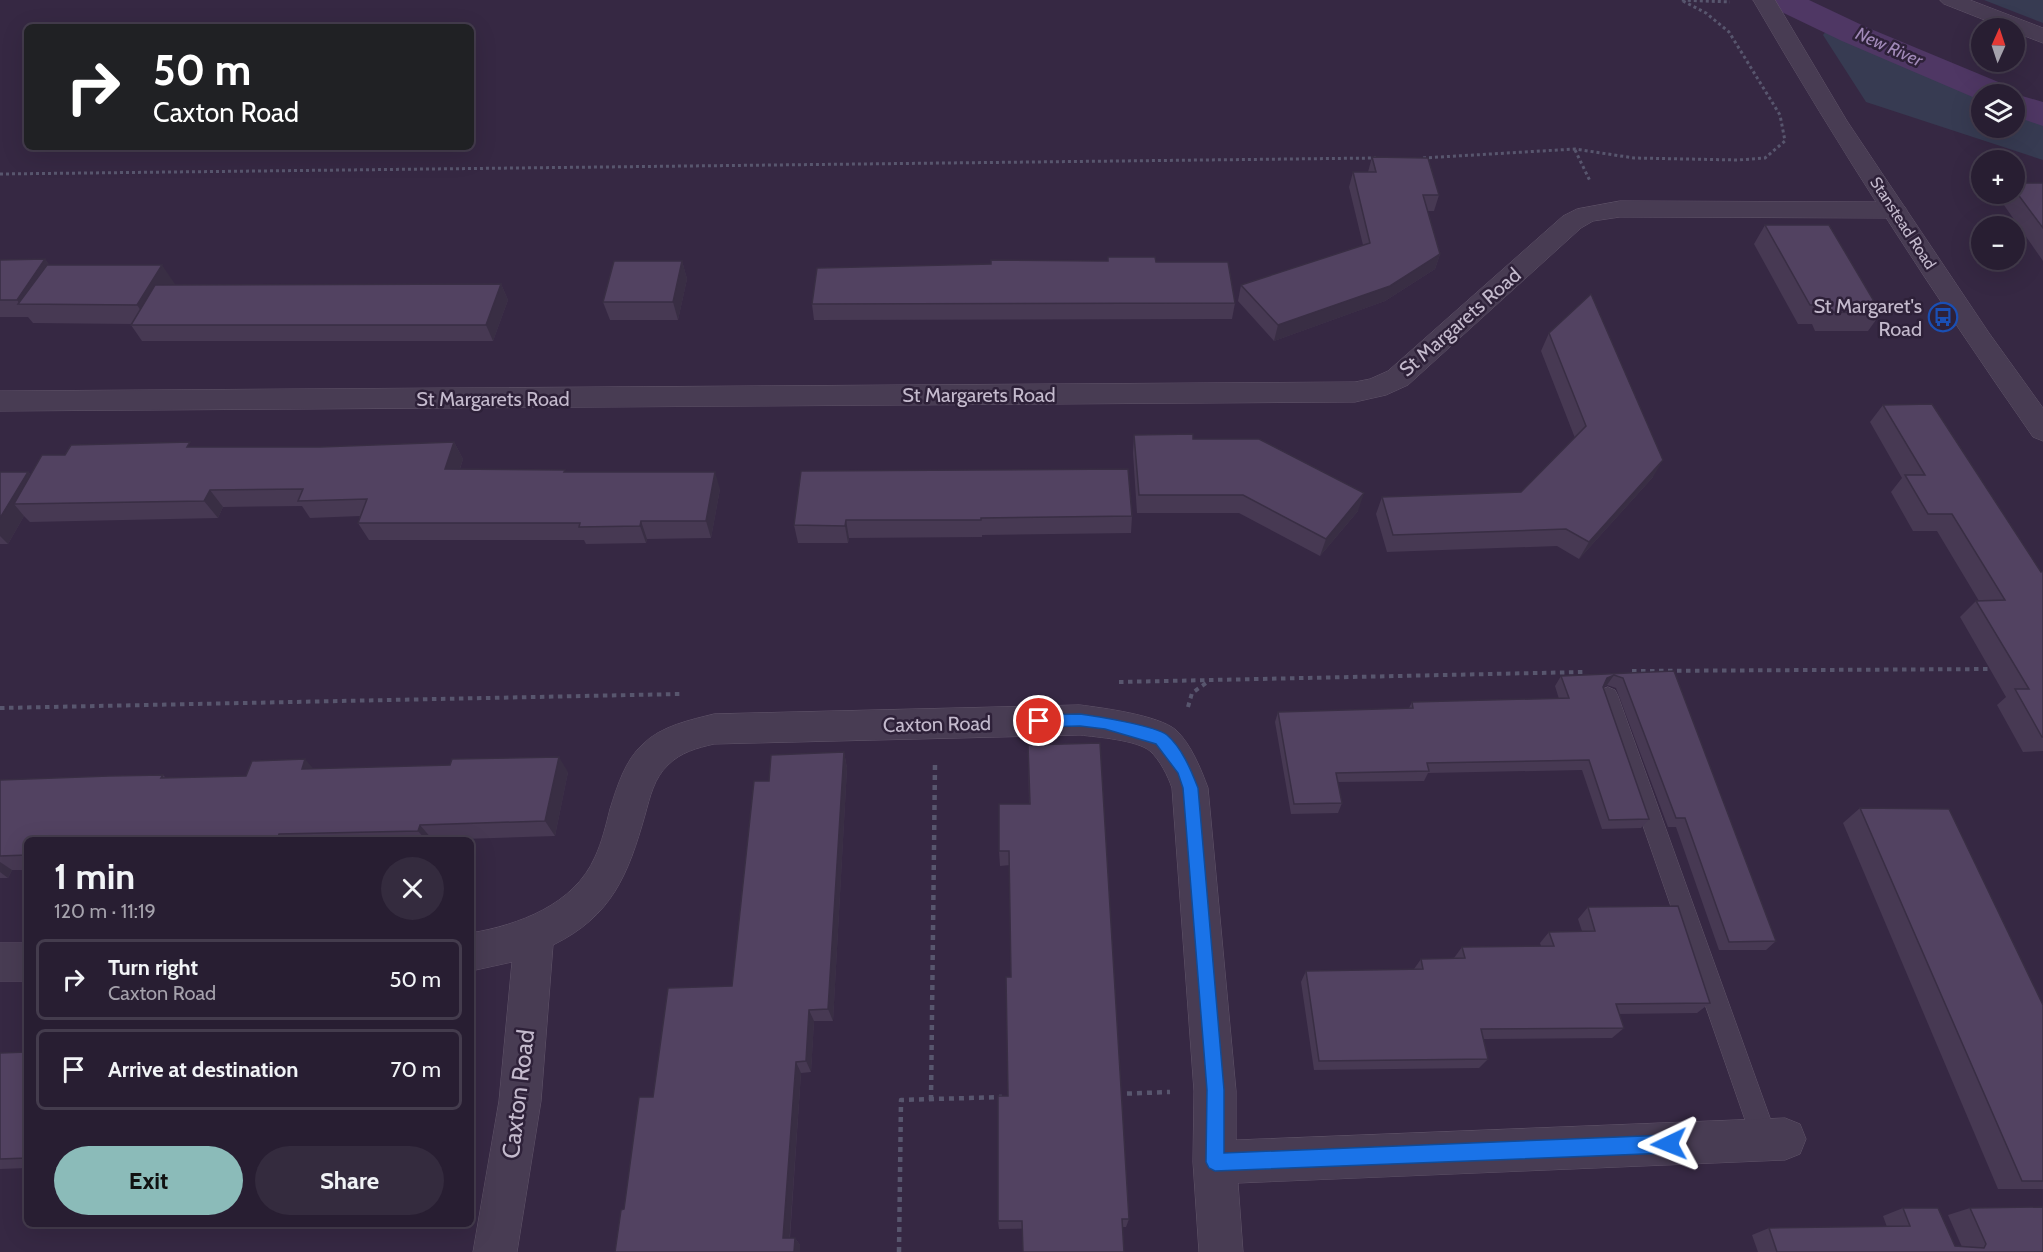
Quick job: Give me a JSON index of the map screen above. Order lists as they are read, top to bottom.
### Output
{
  "streets": {
    "street": ["Stanstead Road", "St Margarets Road", "Caxton Road"]
  },
  "crossings": [
    ["Stanstead Road", "St Margarets Road"]
  ],
  "water": ["New River"],
  "places": {
    "bus stop": ["St Margaret's Road"]
  },
  "north": "top",
  "page": {
    "map_buttons": ["+", "−"],
    "turn": ["50 m", "Caxton Road"],
    "heading": ["1 min", "120 m · 11:19"],
    "list": [
      {
        "name": "Turn right",
        "note": "Caxton Road",
        "value": "50 m"
      },
      {
        "name": "Arrive at destination",
        "value": "70 m"
      }
    ],
    "buttons": ["Exit", "Share"]
  }
}
